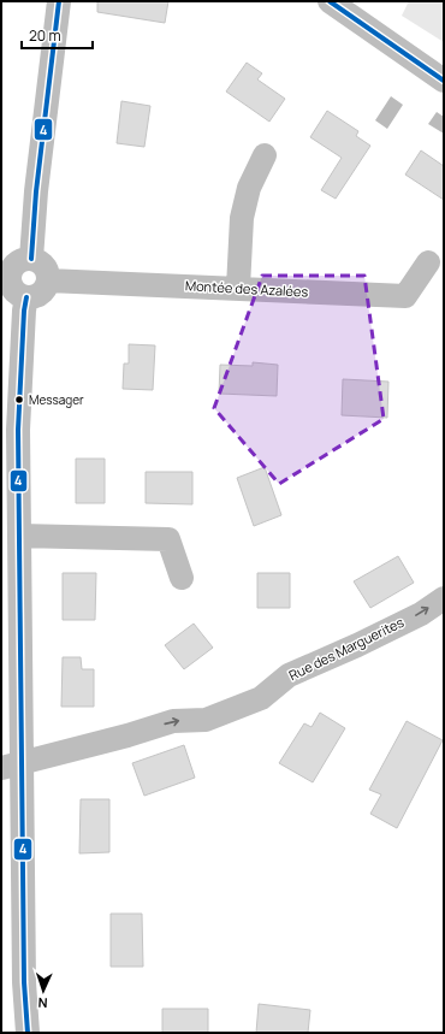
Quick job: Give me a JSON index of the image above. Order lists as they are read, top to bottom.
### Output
{
  "streets": {
    "street": ["Montée des Azalées", "Rue des Marguerites"]
  },
  "one_way": ["Rue des Marguerites"],
  "places": ["Messager"],
  "lines": ["transit line 4"],
  "scale_bar": "20 m",
  "north": "bottom"
}
